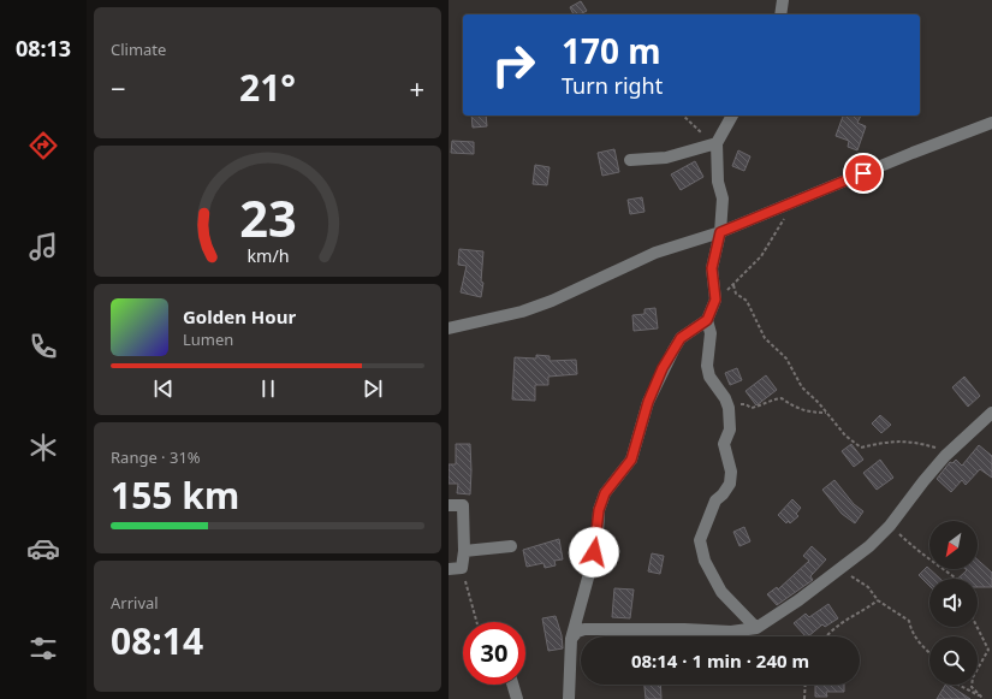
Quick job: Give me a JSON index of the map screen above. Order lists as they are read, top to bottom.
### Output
{
  "north": "bottom left",
  "page": {
    "tabs": "08:13",
    "tile": [
      "Climate",
      ["Range · 31%", "155 km"],
      ["Arrival", "08:14"]
    ],
    "turn": ["170 m", "Turn right"],
    "heat": ["−", "21°", "+"],
    "song": ["Golden Hour", "Lumen"],
    "limit": "30",
    "trip": "08:14 · 1 min · 240 m",
    "gauge": ["23", "km/h"]
  }
}
